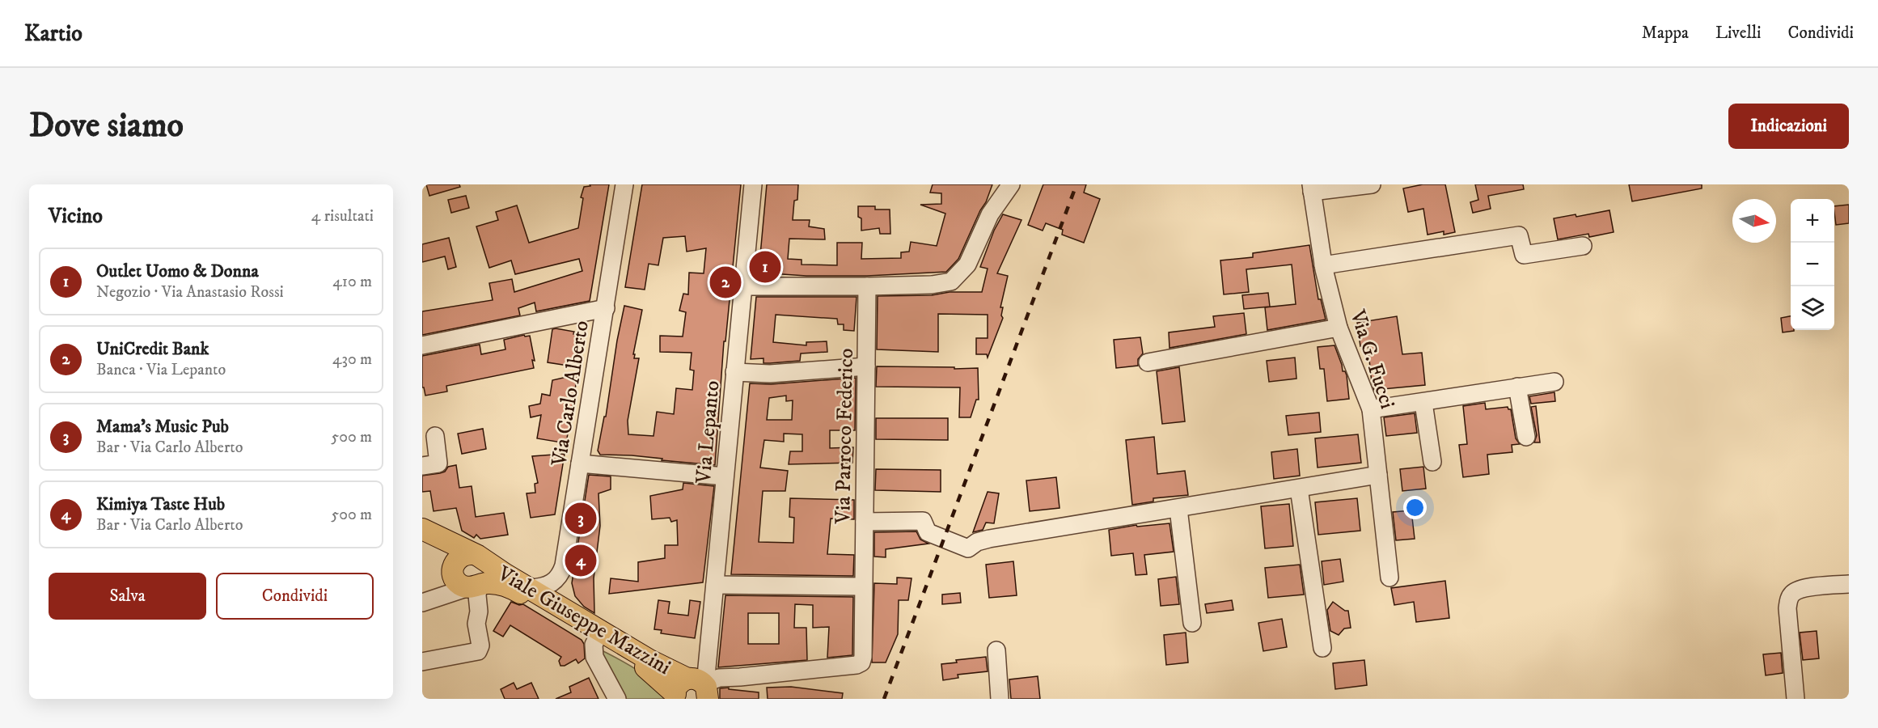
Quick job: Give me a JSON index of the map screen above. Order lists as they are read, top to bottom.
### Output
{
  "streets": {
    "main road": ["Viale Giuseppe Mazzini"],
    "street": [
      "Via G. Fucci",
      "Via Carlo Alberto",
      "Via Lepanto",
      "Via Parroco Federico"
    ]
  },
  "crossings": [
    ["Via Carlo Alberto", "Viale Giuseppe Mazzini"],
    ["Via Lepanto", "Via Parroco Federico"],
    ["Via Lepanto", "Viale Giuseppe Mazzini"],
    ["Via Parroco Federico", "Viale Giuseppe Mazzini"]
  ],
  "north": "right",
  "page": {
    "header": "Kartio",
    "nav": ["Mappa", "Livelli", "Condividi"],
    "buttons": [
      "Indicazioni",
      ["Salva", "Condividi"]
    ],
    "title": "Dove siamo",
    "heading": ["Vicino", "4 risultati"],
    "map_buttons": ["+", "−"],
    "list": [
      {
        "mark": "1",
        "name": "Outlet Uomo & Donna",
        "note": "Negozio · Via Anastasio Rossi",
        "value": "410 m"
      },
      {
        "mark": "2",
        "name": "UniCredit Bank",
        "note": "Banca · Via Lepanto",
        "value": "430 m"
      },
      {
        "mark": "3",
        "name": "Mama's Music Pub",
        "note": "Bar · Via Carlo Alberto",
        "value": "500 m"
      },
      {
        "mark": "4",
        "name": "Kimiya Taste Hub",
        "note": "Bar · Via Carlo Alberto",
        "value": "500 m"
      }
    ],
    "pins": [
      "1",
      "2",
      "3",
      "4"
    ]
  }
}
